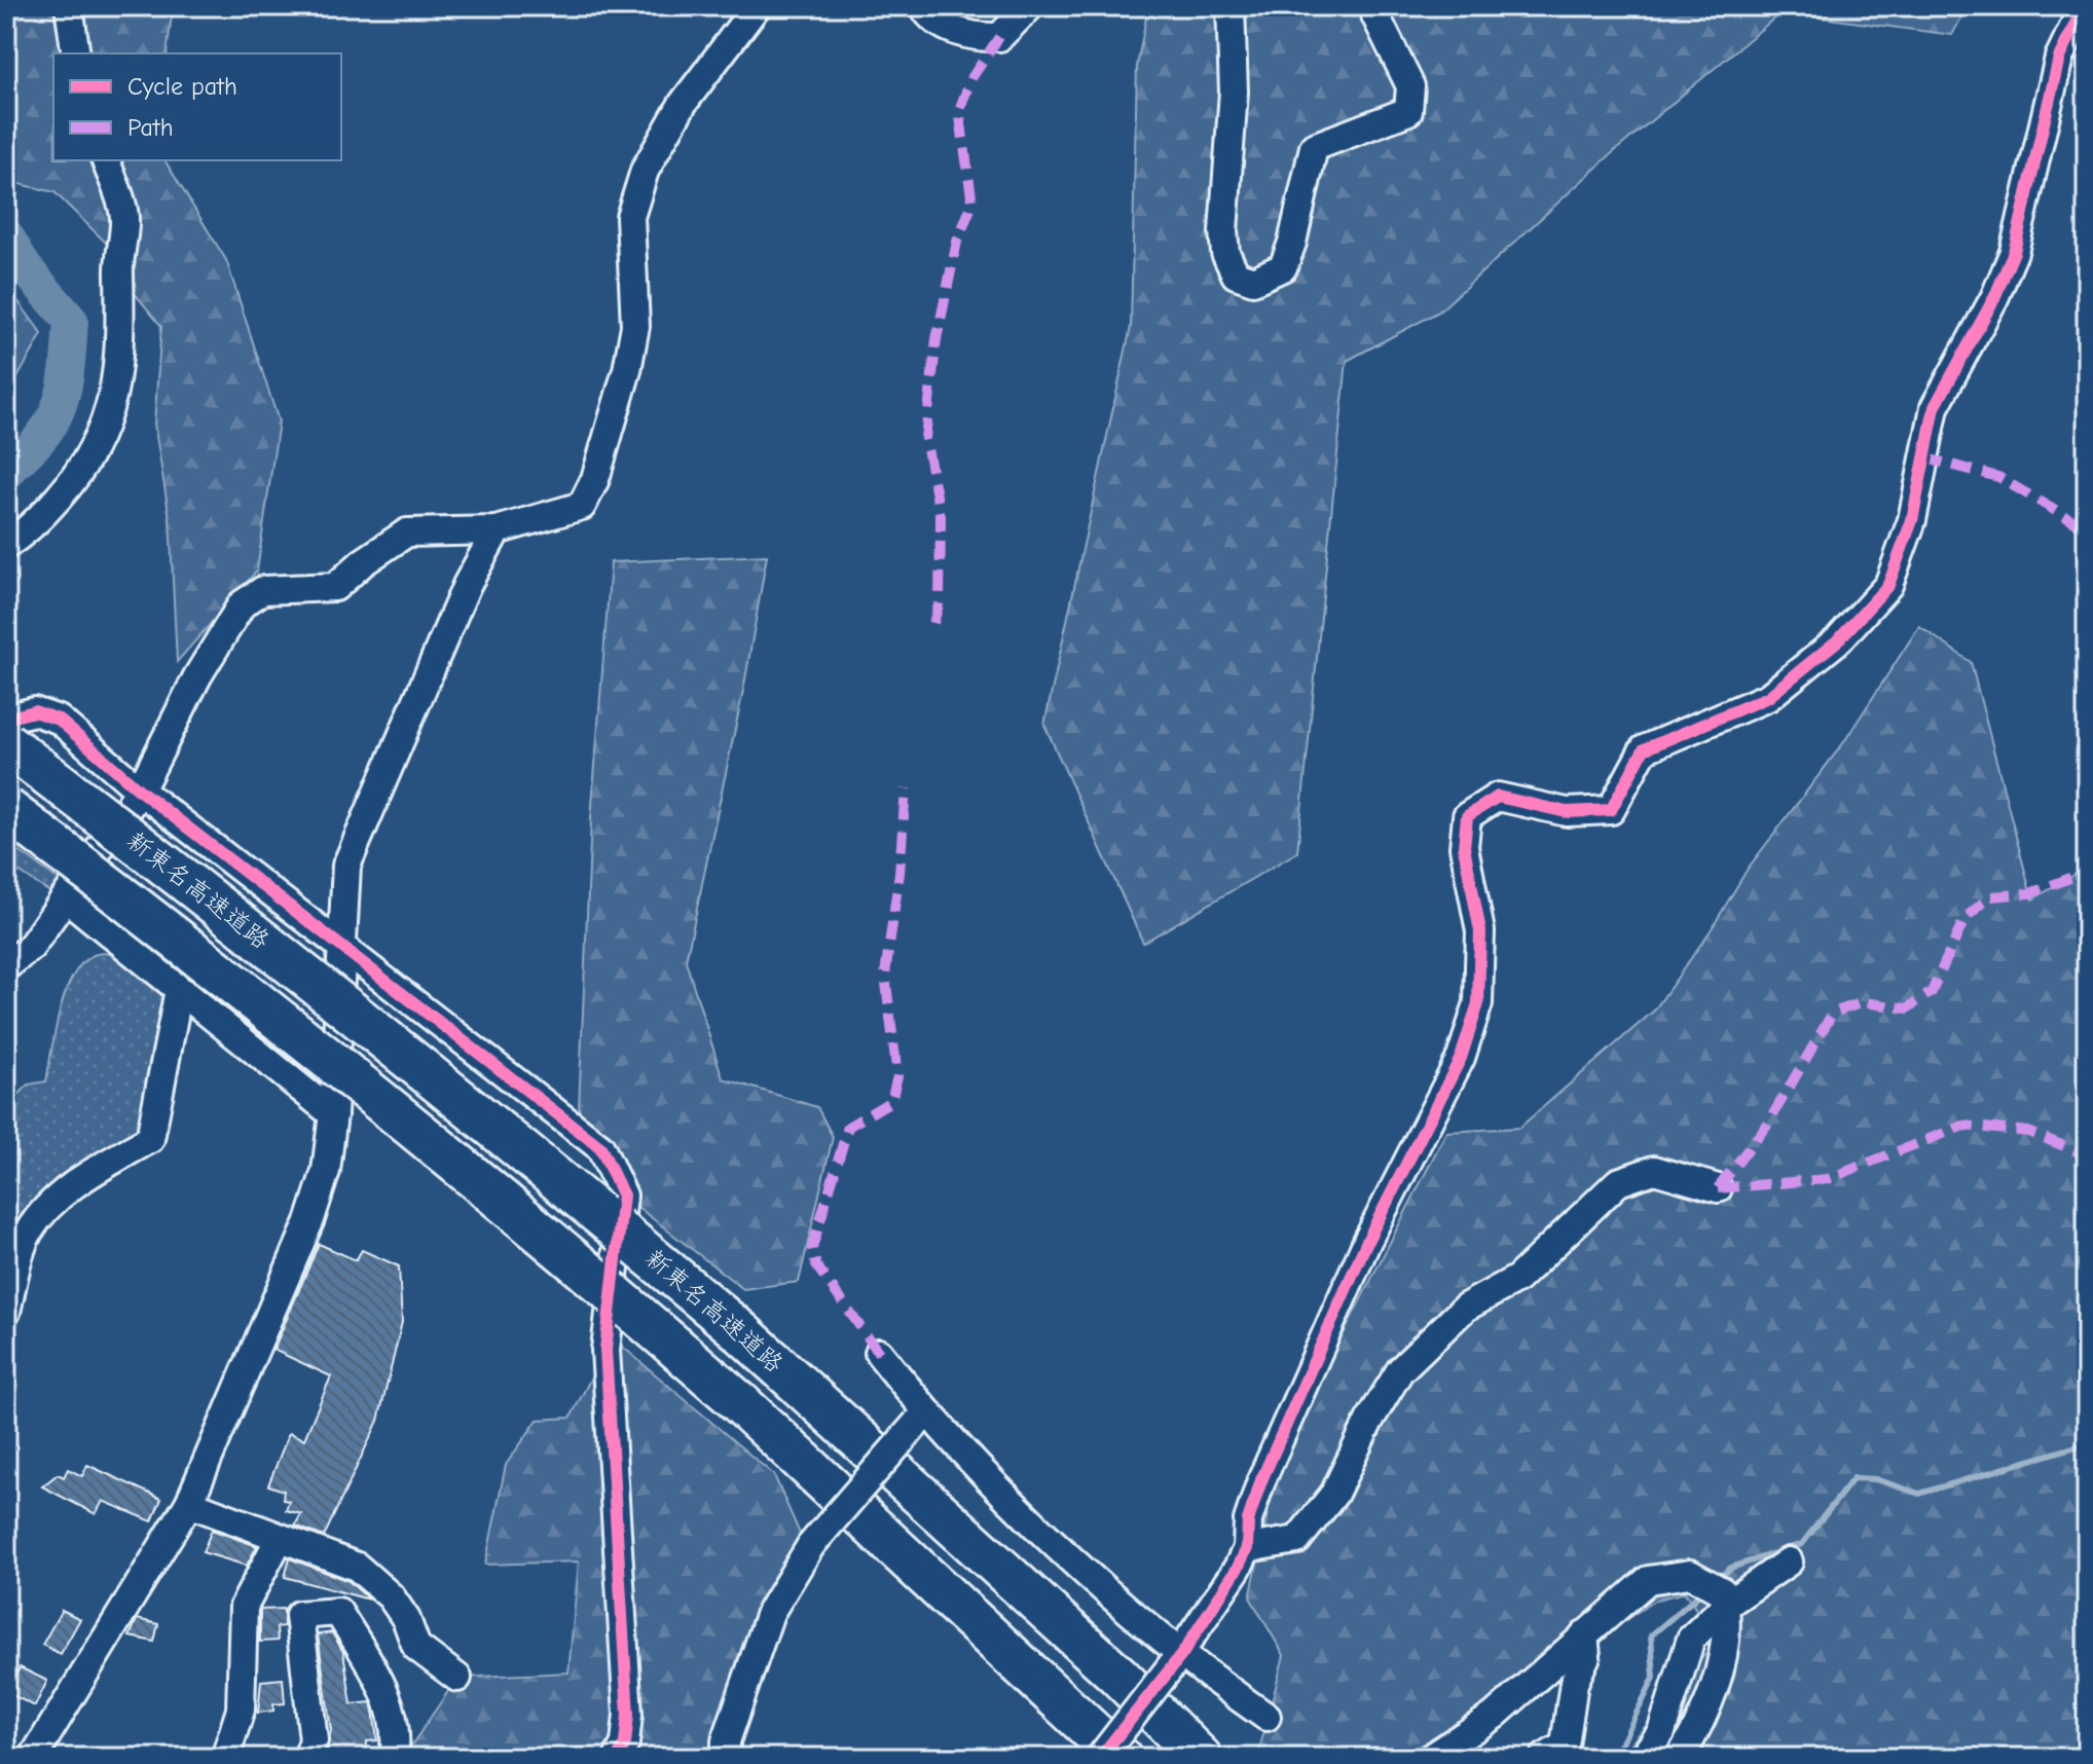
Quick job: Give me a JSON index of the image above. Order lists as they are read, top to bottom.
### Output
{
  "streets": {
    "highway": ["新東名高速道路"]
  },
  "legend": ["Cycle path", "Path"]
}
